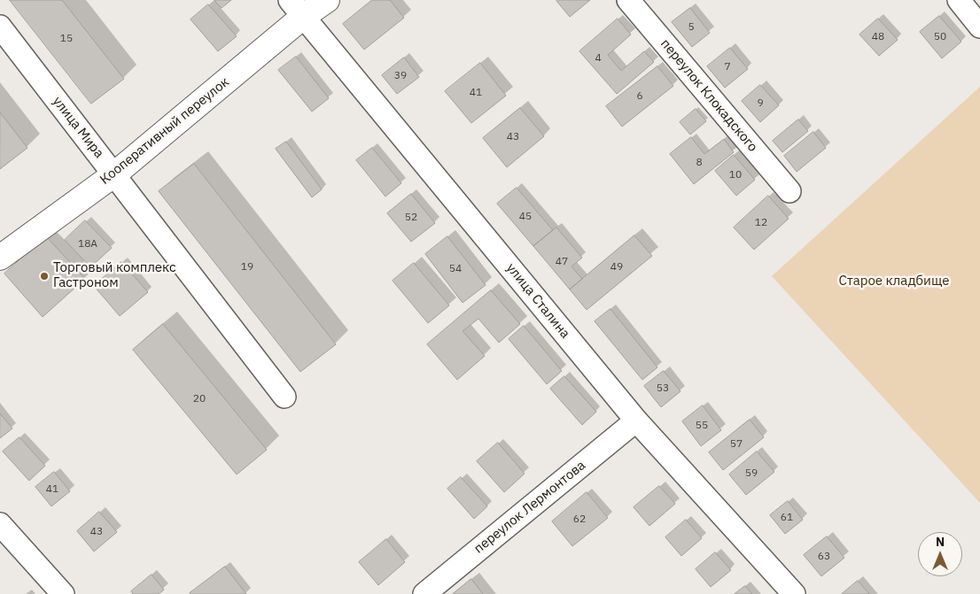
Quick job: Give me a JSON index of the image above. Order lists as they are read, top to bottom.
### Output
{
  "streets": {
    "street": [
      "переулок Клокадского",
      "улица Мира",
      "Кооперативный переулок",
      "улица Сталина",
      "переулок Лермонтова"
    ]
  },
  "crossings": [
    ["улица Мира", "Кооперативный переулок"],
    ["Кооперативный переулок", "улица Сталина"],
    ["улица Сталина", "переулок Лермонтова"]
  ],
  "parks": ["Старое кладбище"],
  "places": ["Торговый комплекс Гастроном"],
  "house_numbers": [
    "5",
    "48",
    "50",
    "15",
    "4",
    "7",
    "39",
    "41",
    "6",
    "9",
    "43",
    "8",
    "10",
    "45",
    "52",
    "12",
    "18А",
    "47",
    "19",
    "49",
    "54",
    "53",
    "20",
    "55",
    "57",
    "59",
    "41",
    "61",
    "62",
    "43",
    "63"
  ],
  "north": "top"
}
